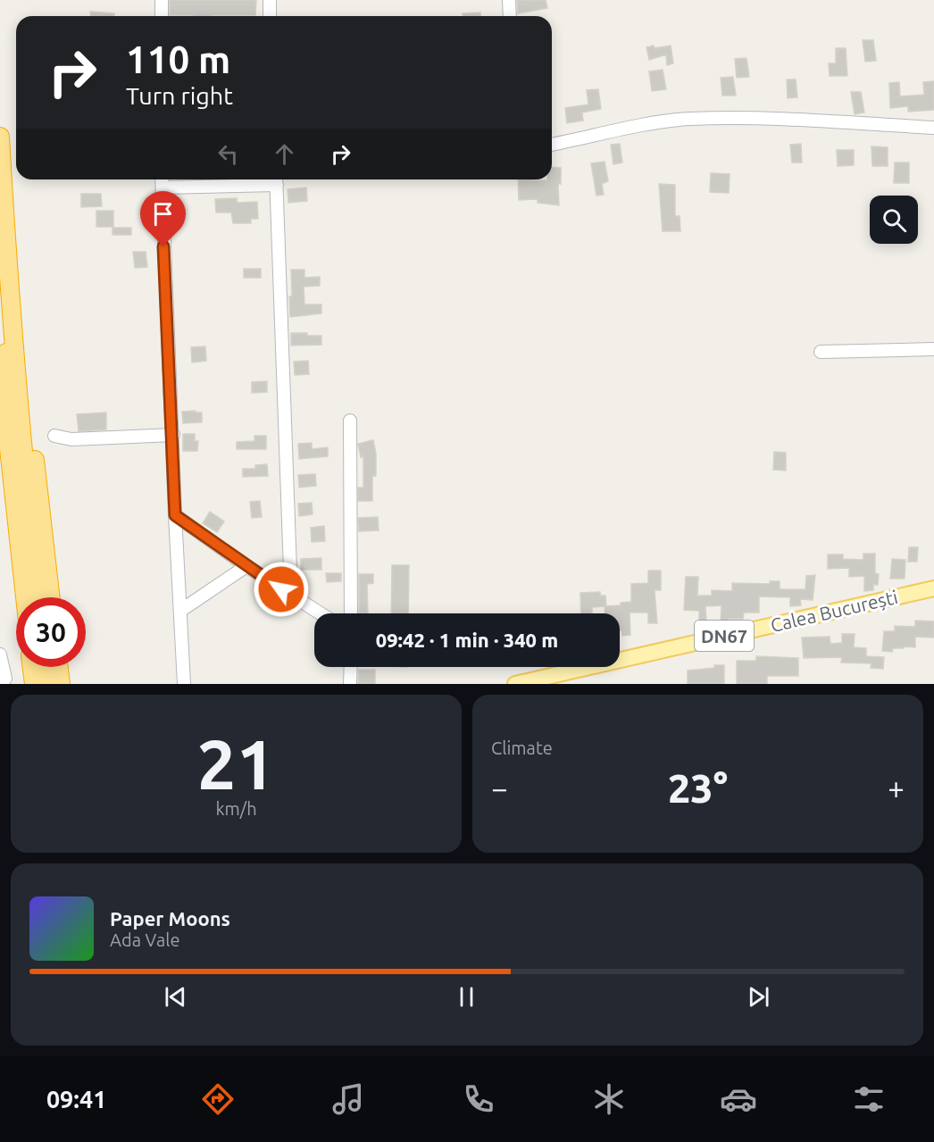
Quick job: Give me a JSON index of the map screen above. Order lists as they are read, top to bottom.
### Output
{
  "streets": {
    "main road": ["Calea București", "DN67"]
  },
  "page": {
    "turn": ["110 m", "Turn right"],
    "limit": "30",
    "trip": "09:42 · 1 min · 340 m",
    "tile": [
      ["21", "km/h"],
      "Climate"
    ],
    "heat": ["−", "23°", "+"],
    "song": ["Paper Moons", "Ada Vale"],
    "tabs": "09:41"
  }
}
